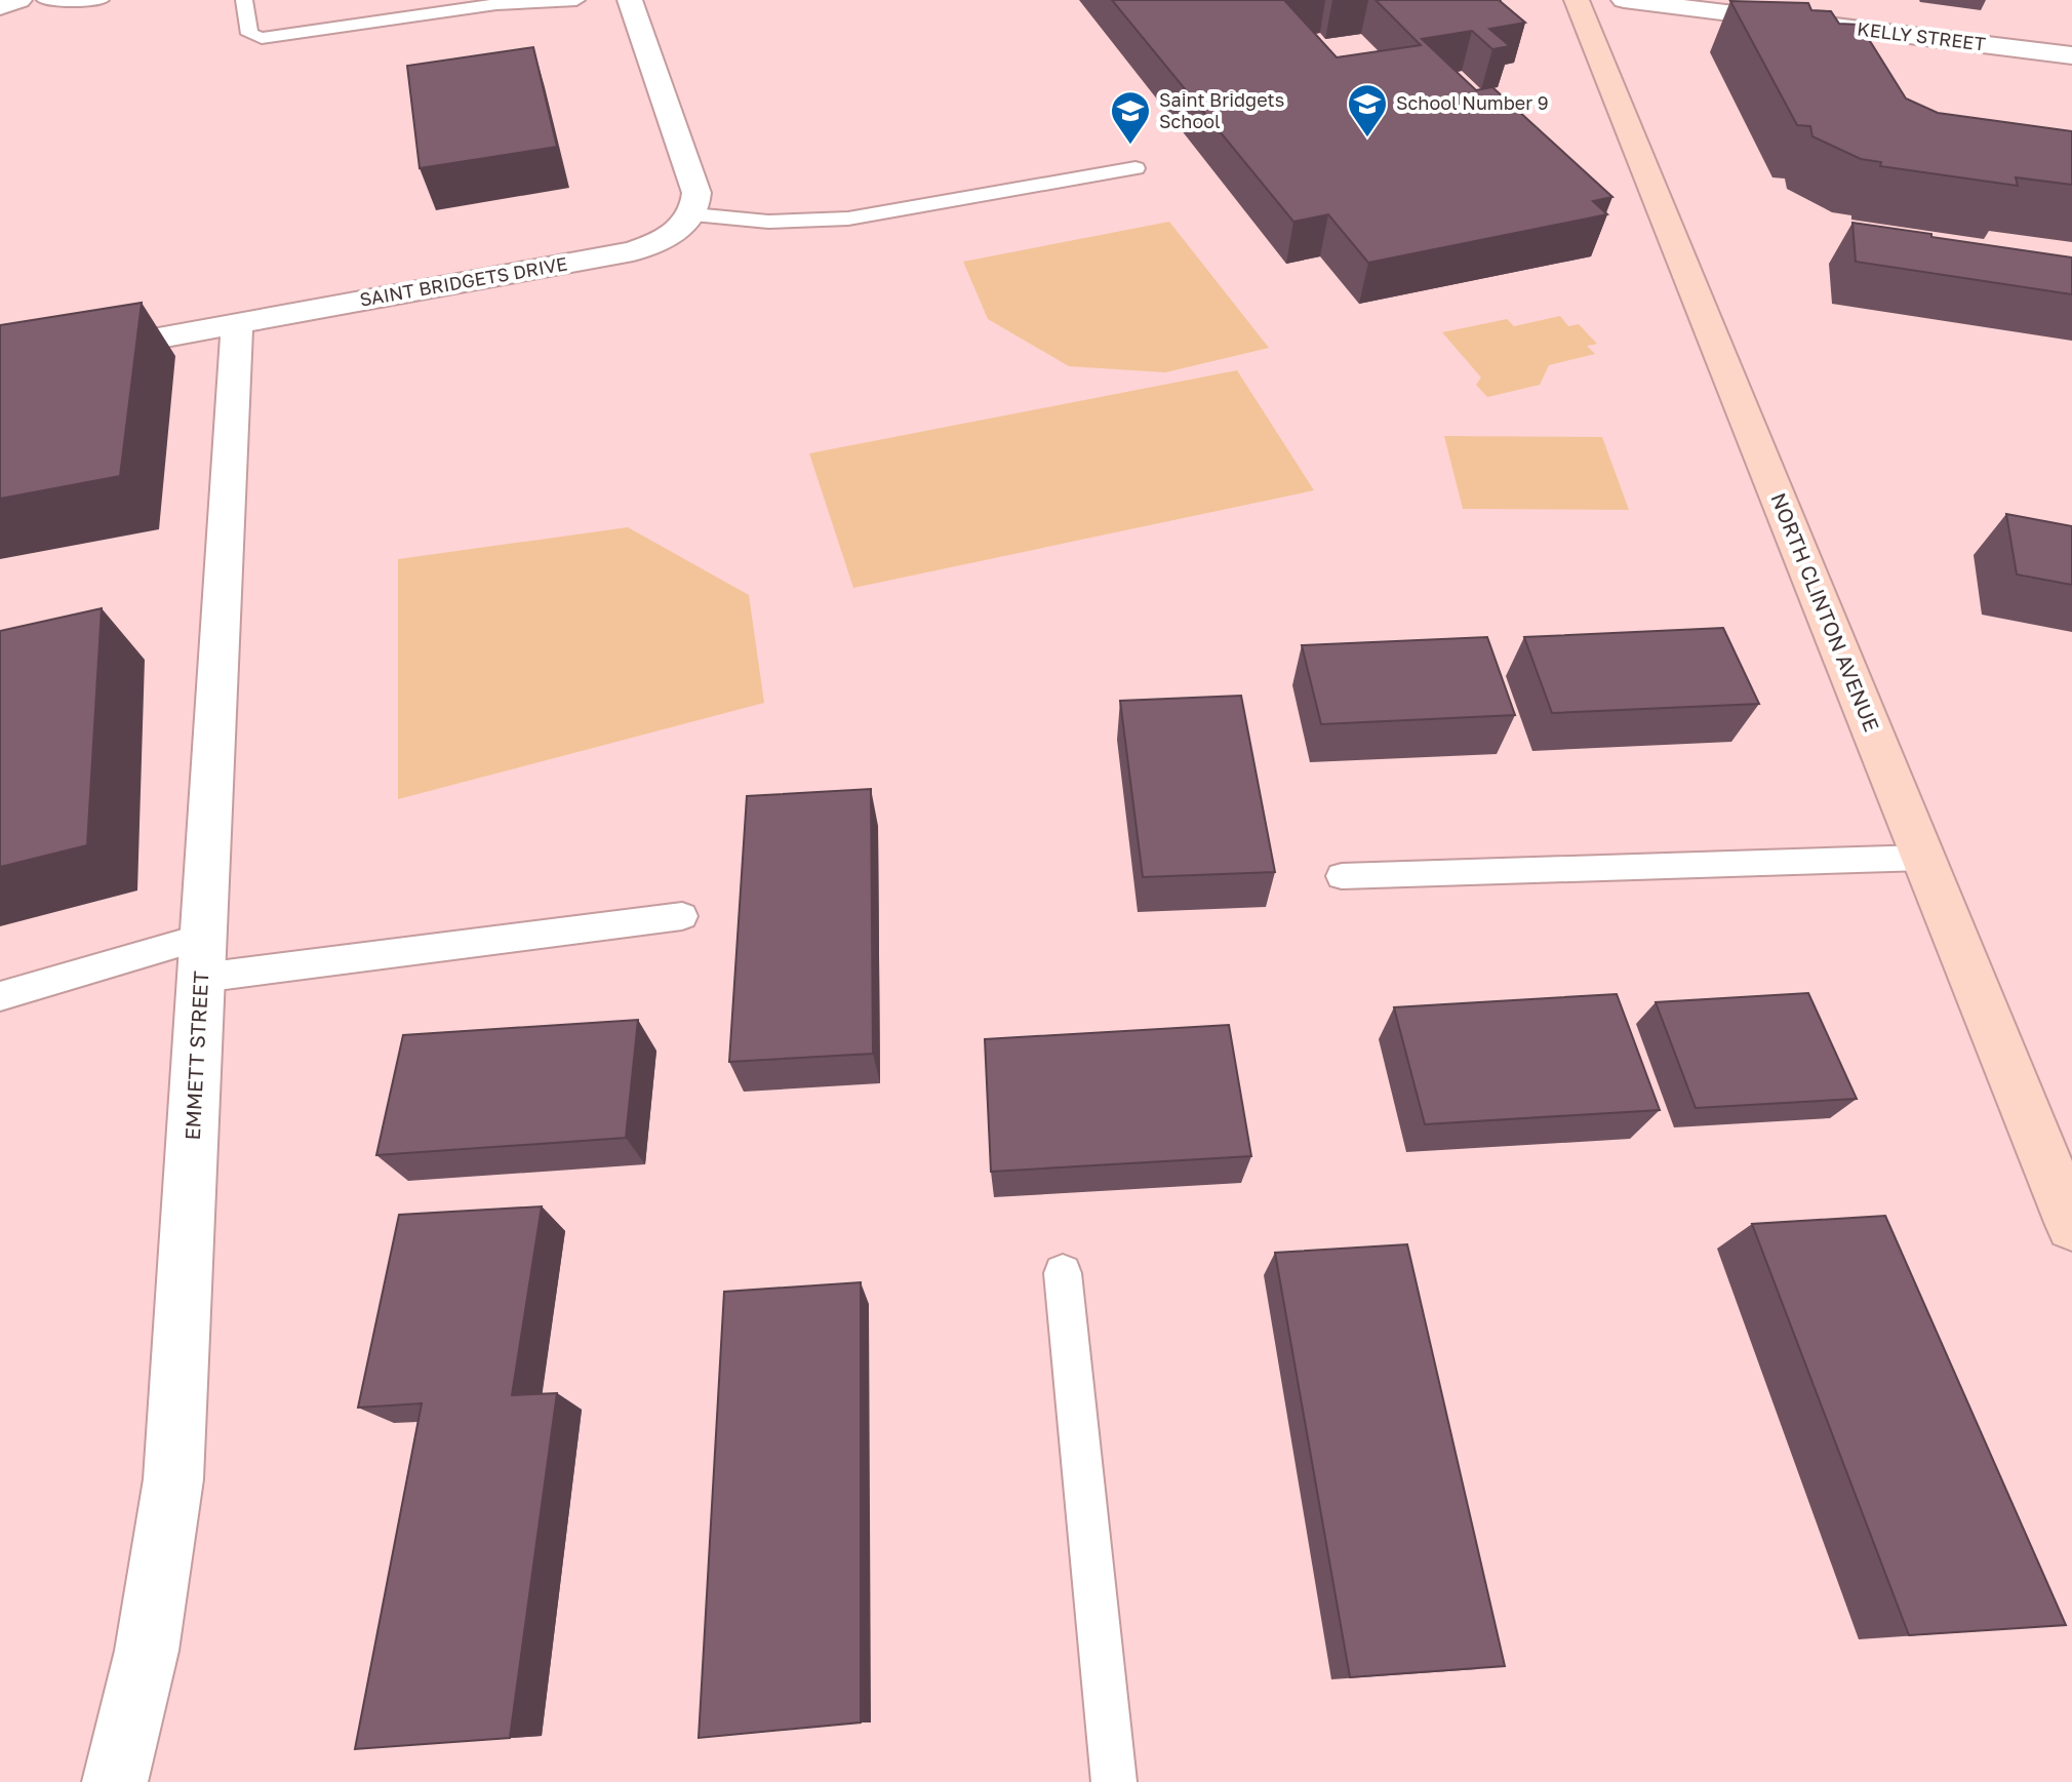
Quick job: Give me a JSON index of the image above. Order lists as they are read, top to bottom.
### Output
{
  "streets": {
    "main road": ["NORTH CLINTON AVENUE"],
    "street": ["KELLY STREET", "SAINT BRIDGETS DRIVE", "EMMETT STREET"]
  },
  "crossings": [
    ["SAINT BRIDGETS DRIVE", "EMMETT STREET"]
  ],
  "places": {
    "school or university": ["School Number 9", "Saint Bridgets School"]
  }
}
